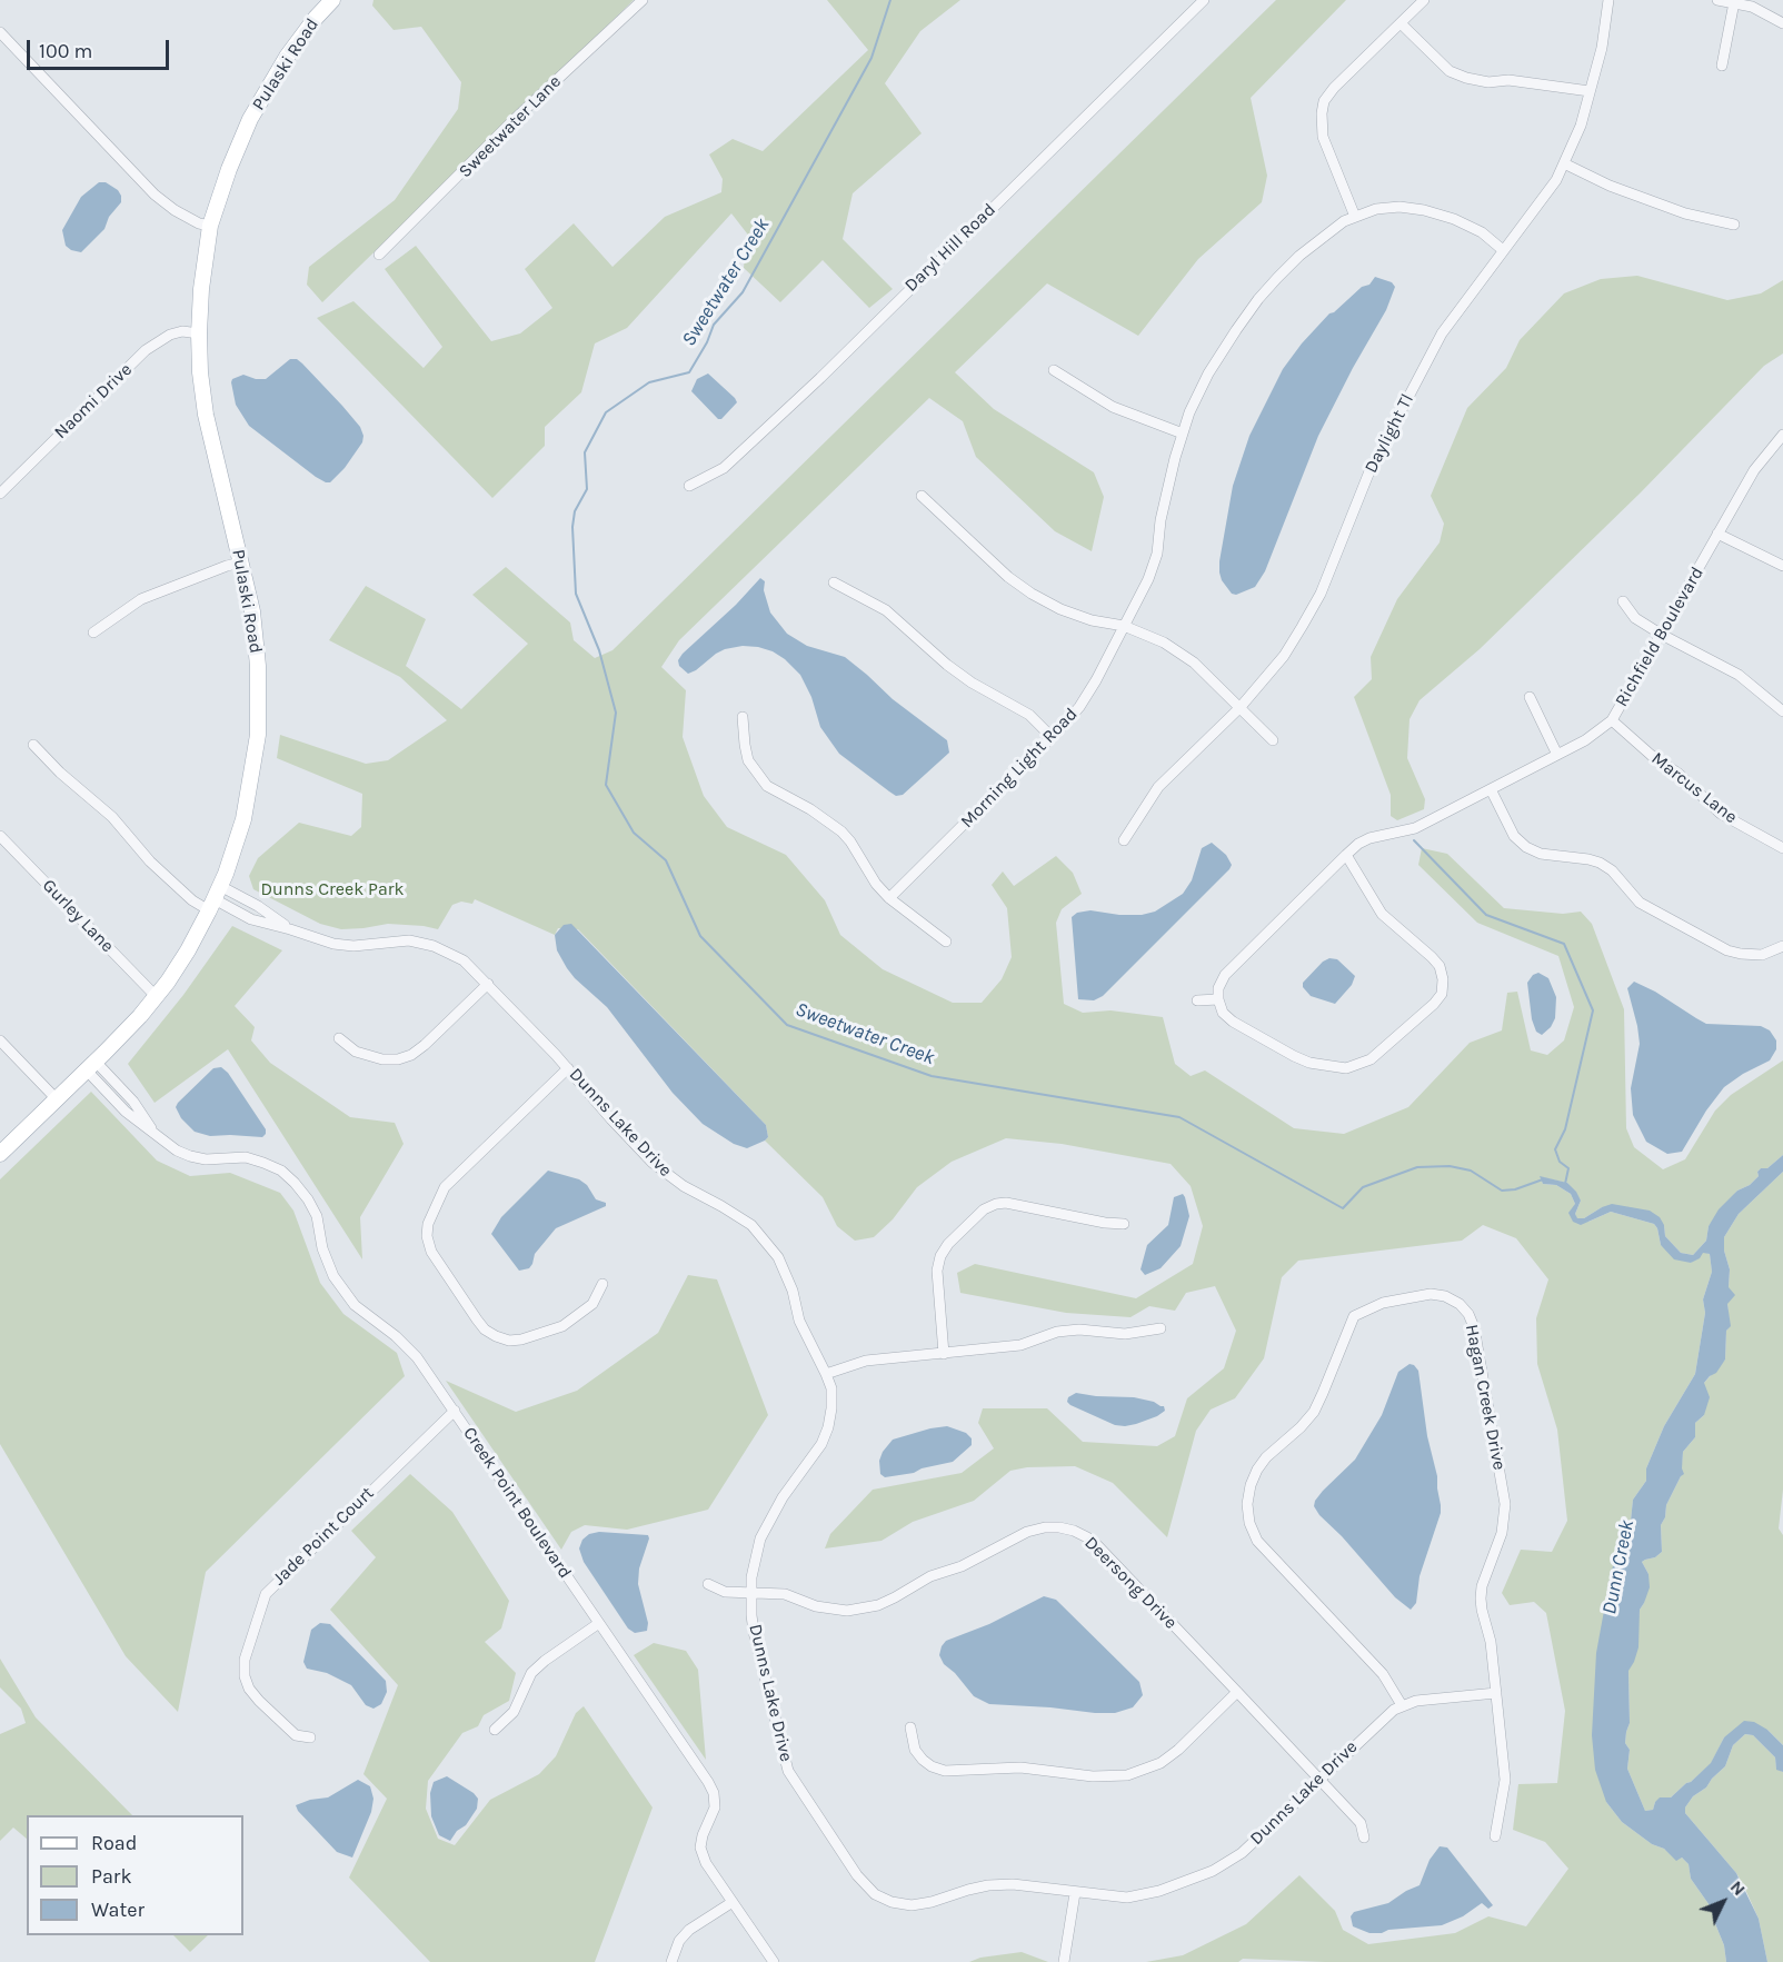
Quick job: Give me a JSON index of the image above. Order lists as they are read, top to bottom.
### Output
{
  "streets": {
    "main road": ["Pulaski Road"],
    "street": [
      "Sweetwater Lane",
      "Daryl Hill Road",
      "Naomi Drive",
      "Daylight Tl",
      "Richfield Boulevard",
      "Morning Light Road",
      "Marcus Lane",
      "Gurley Lane",
      "Dunns Lake Drive",
      "Hagan Creek Drive",
      "Creek Point Boulevard",
      "Jade Point Court",
      "Deersong Drive"
    ]
  },
  "crossings": [
    ["Pulaski Road", "Naomi Drive"],
    ["Pulaski Road", "Gurley Lane"],
    ["Pulaski Road", "Creek Point Boulevard"],
    ["Daylight Tl", "Morning Light Road"],
    ["Richfield Boulevard", "Marcus Lane"],
    ["Dunns Lake Drive", "Hagan Creek Drive"],
    ["Dunns Lake Drive", "Deersong Drive"],
    ["Creek Point Boulevard", "Jade Point Court"]
  ],
  "water": ["Sweetwater Creek", "Dunn Creek"],
  "parks": ["Dunns Creek Park"],
  "legend": ["Road", "Park", "Water"],
  "scale_bar": "100 m",
  "north": "top right"
}
